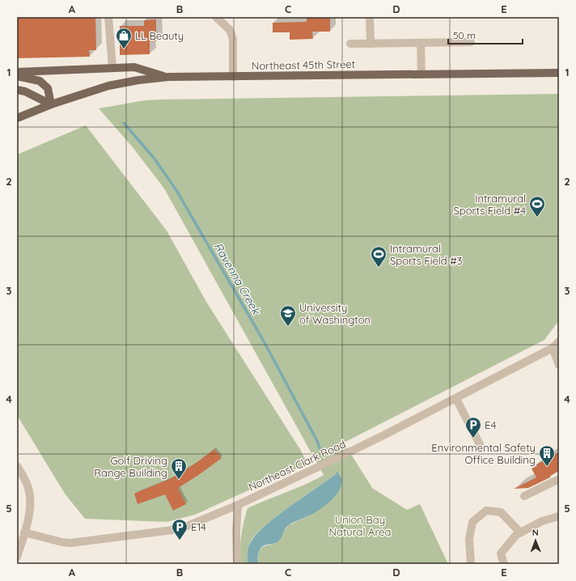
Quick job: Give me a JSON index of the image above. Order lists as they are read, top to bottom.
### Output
{
  "streets": {
    "main road": ["Northeast 45th Street"],
    "street": ["Northeast Clark Road"]
  },
  "water": ["Ravenna Creek"],
  "parks": ["Union Bay Natural Area"],
  "places": {
    "shop": ["LL Beauty"],
    "sports": ["Intramural Sports Field #4", "Intramural Sports Field #3"],
    "school or university": ["University of Washington"],
    "parking": ["E4", "E14"],
    "building": ["Environmental Safety Office Building", "Golf Driving Range Building"]
  },
  "scale_bar": "50 m",
  "north": "top",
  "grid": {
    "columns": [
      "A",
      "B",
      "C",
      "D",
      "E"
    ],
    "rows": [
      "1",
      "2",
      "3",
      "4",
      "5"
    ]
  }
}
